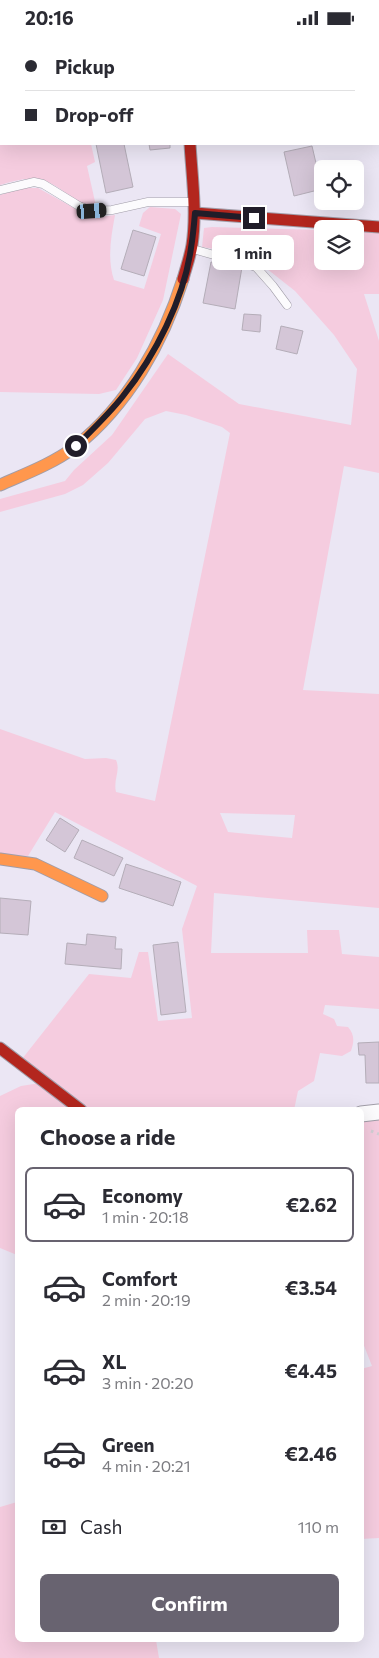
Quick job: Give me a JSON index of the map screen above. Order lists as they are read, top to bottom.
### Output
{
  "page": {
    "status": "20:16",
    "banner": ["Pickup", "Drop-off"],
    "bubble": "1 min",
    "heading": "Choose a ride",
    "list": [
      {
        "name": "Economy",
        "note": "1 min · 20:18",
        "value": "€2.62"
      },
      {
        "name": "Comfort",
        "note": "2 min · 20:19",
        "value": "€3.54"
      },
      {
        "name": "XL",
        "note": "3 min · 20:20",
        "value": "€4.45"
      },
      {
        "name": "Green",
        "note": "4 min · 20:21",
        "value": "€2.46"
      }
    ],
    "pay": ["Cash", "110 m"],
    "buttons": "Confirm"
  }
}
